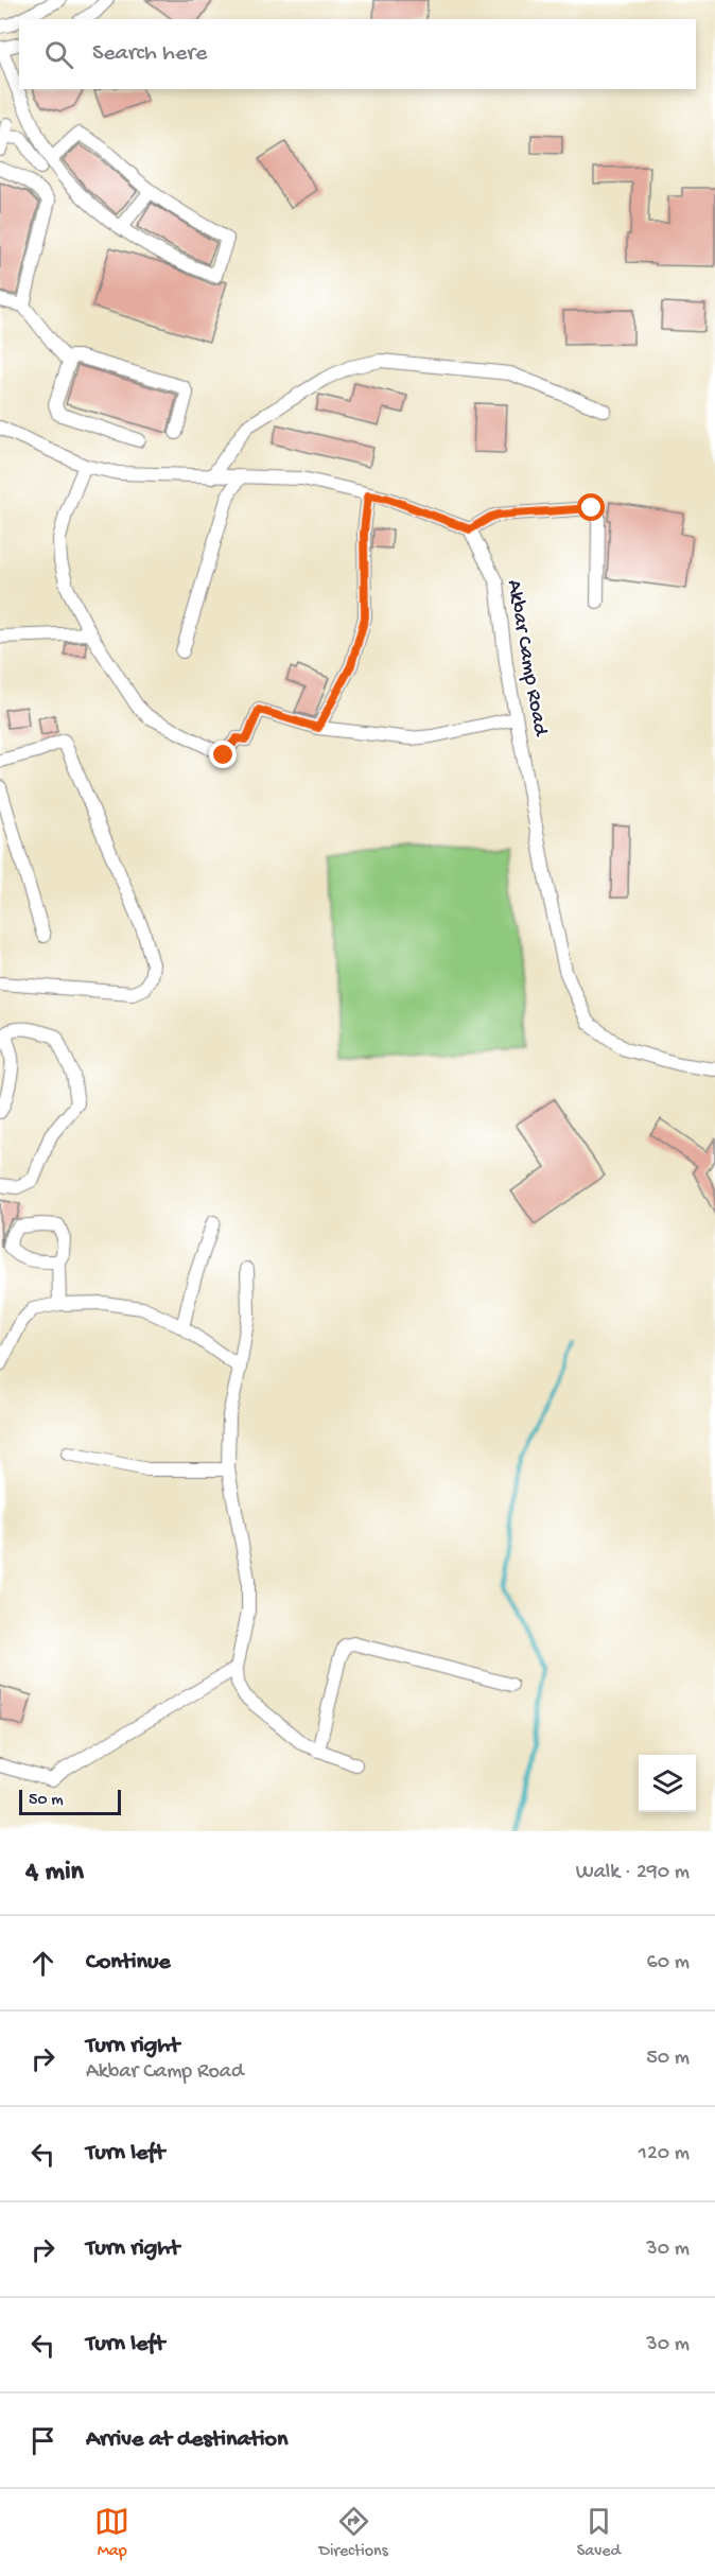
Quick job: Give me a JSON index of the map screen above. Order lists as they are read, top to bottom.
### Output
{
  "streets": {
    "street": ["Akbar Camp Road"]
  },
  "scale_bar": "50 m",
  "page": {
    "search": "Search here",
    "scale": "50 m",
    "heading": ["4 min", "Walk · 290 m"],
    "list": [
      ["Continue", "60 m"],
      ["Turn right", "Akbar Camp Road", "50 m"],
      ["Turn left", "120 m"],
      ["Turn right", "30 m"],
      ["Turn left", "30 m"],
      "Arrive at destination"
    ],
    "nav": ["Map", "Directions", "Saved"]
  }
}
